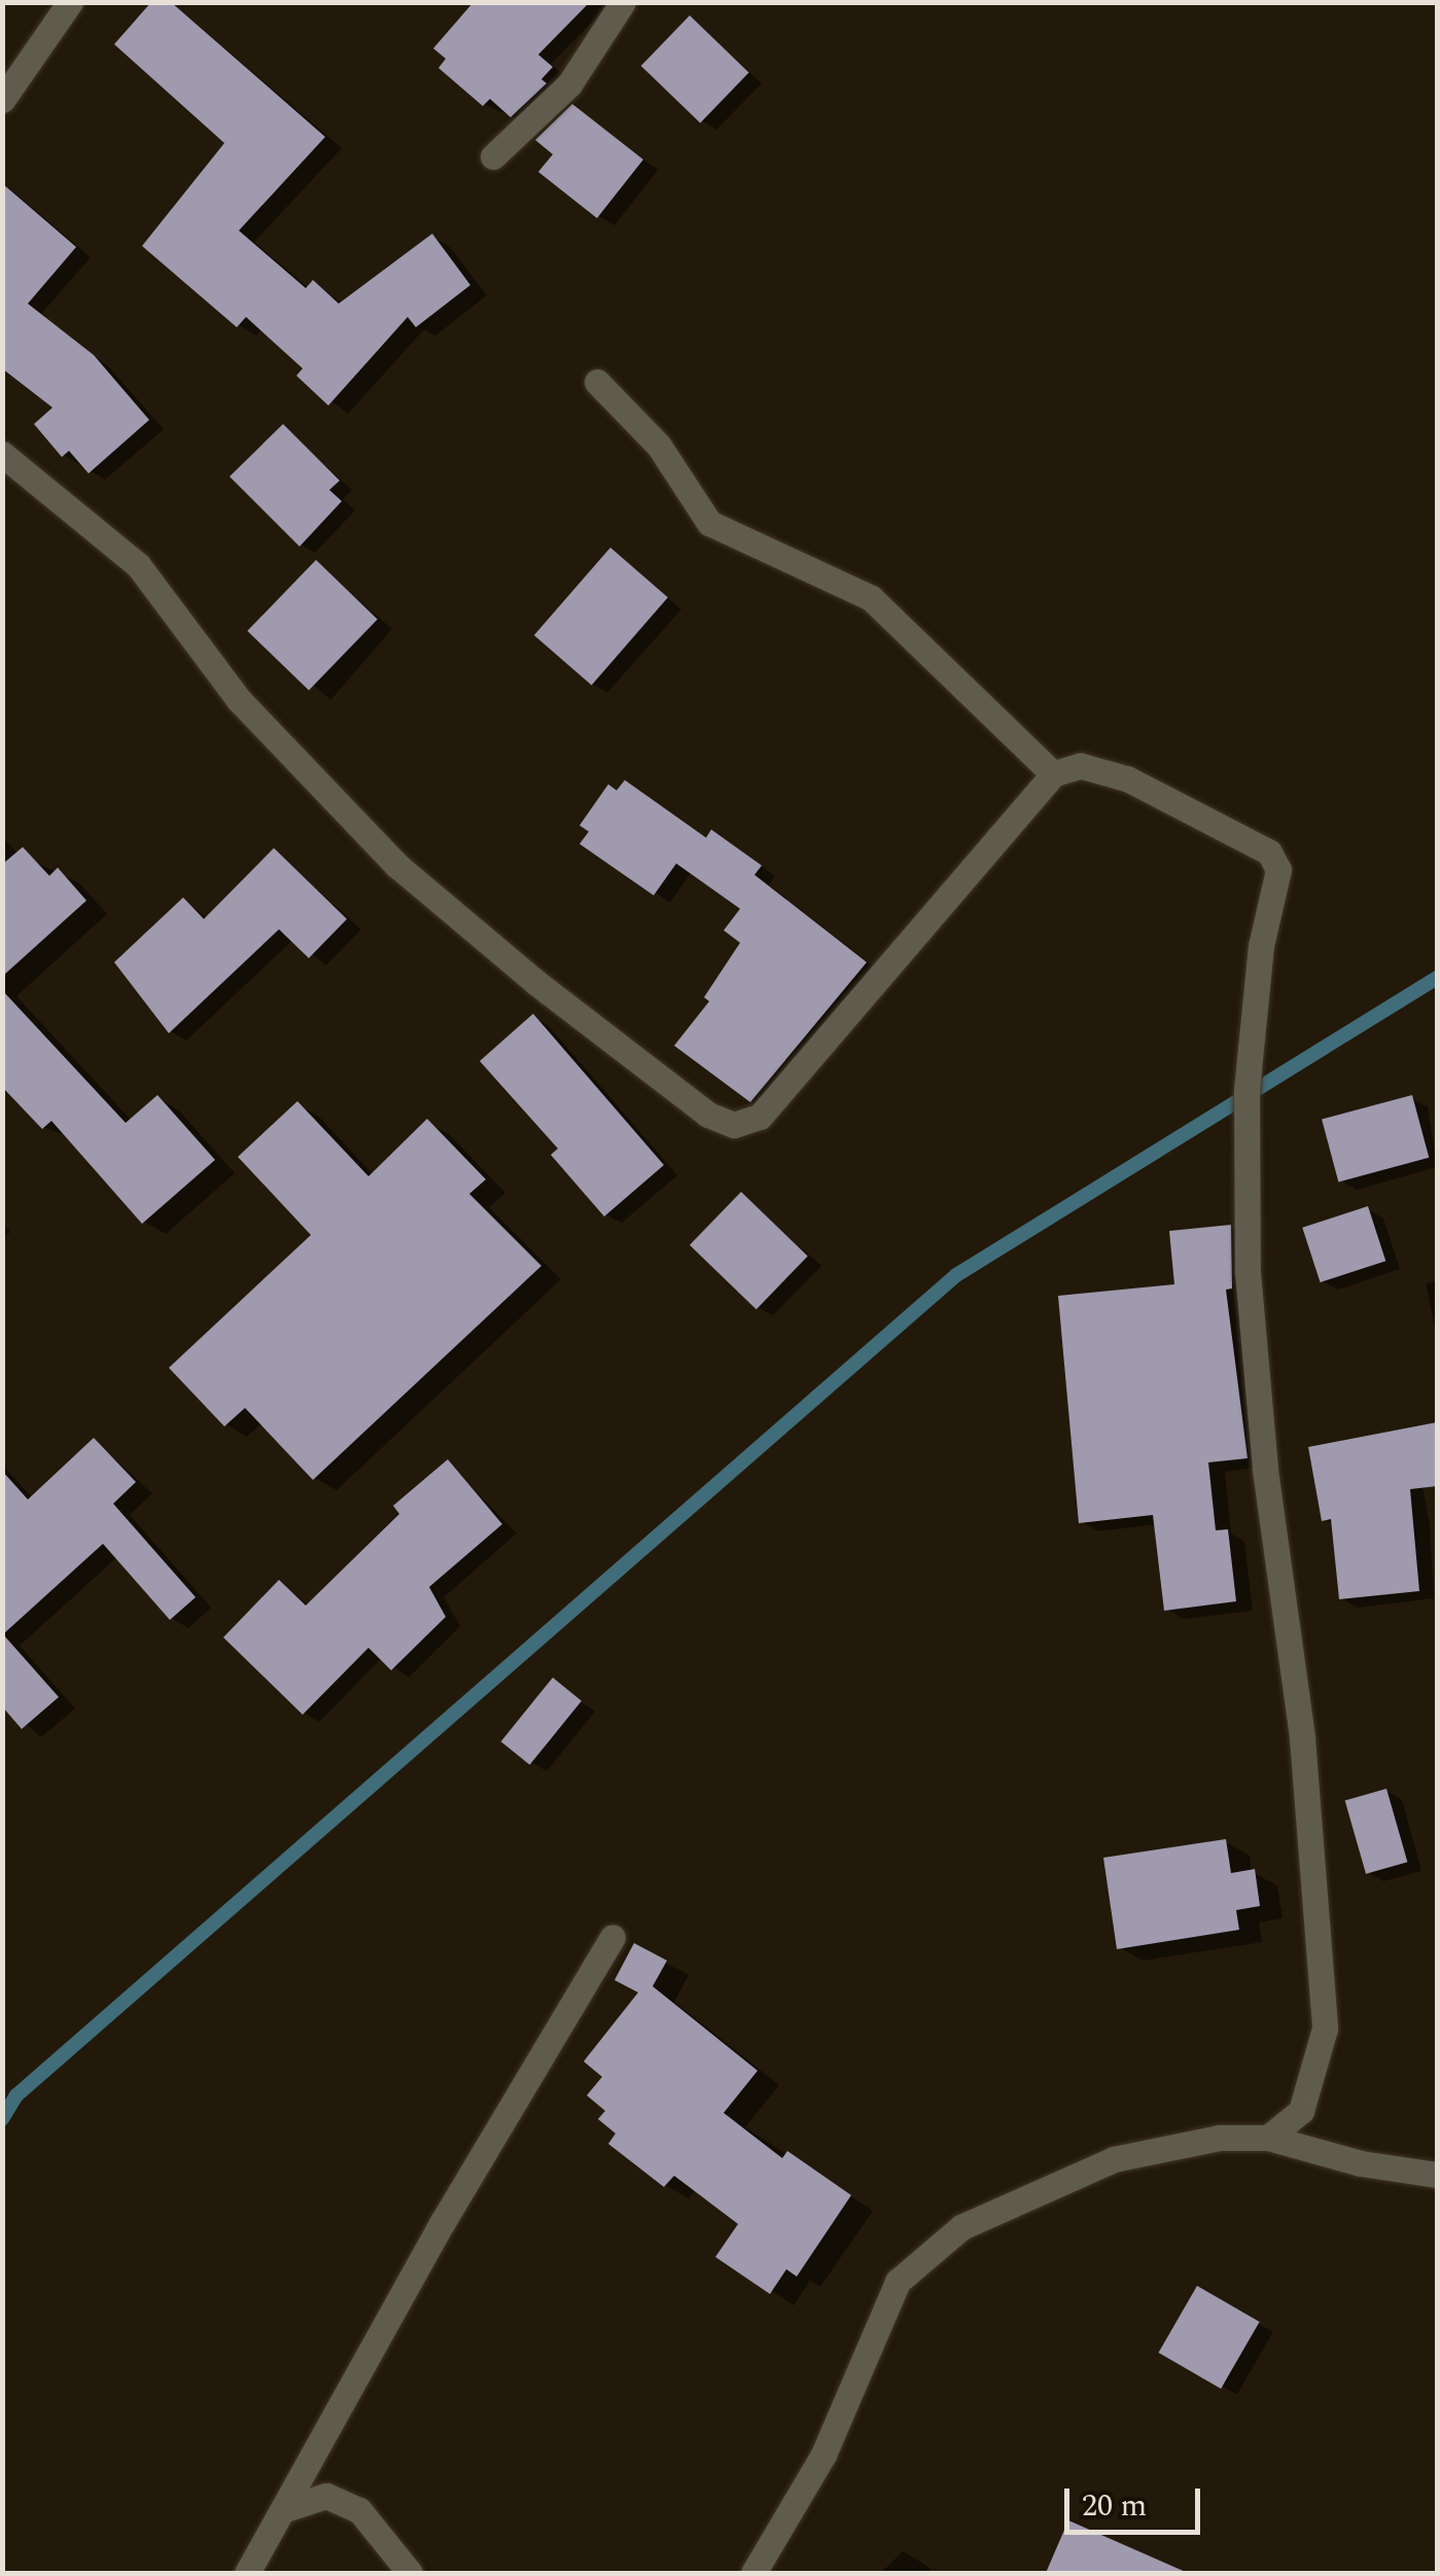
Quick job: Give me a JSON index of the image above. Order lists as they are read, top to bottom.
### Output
{
  "scale_bar": "20 m"
}
